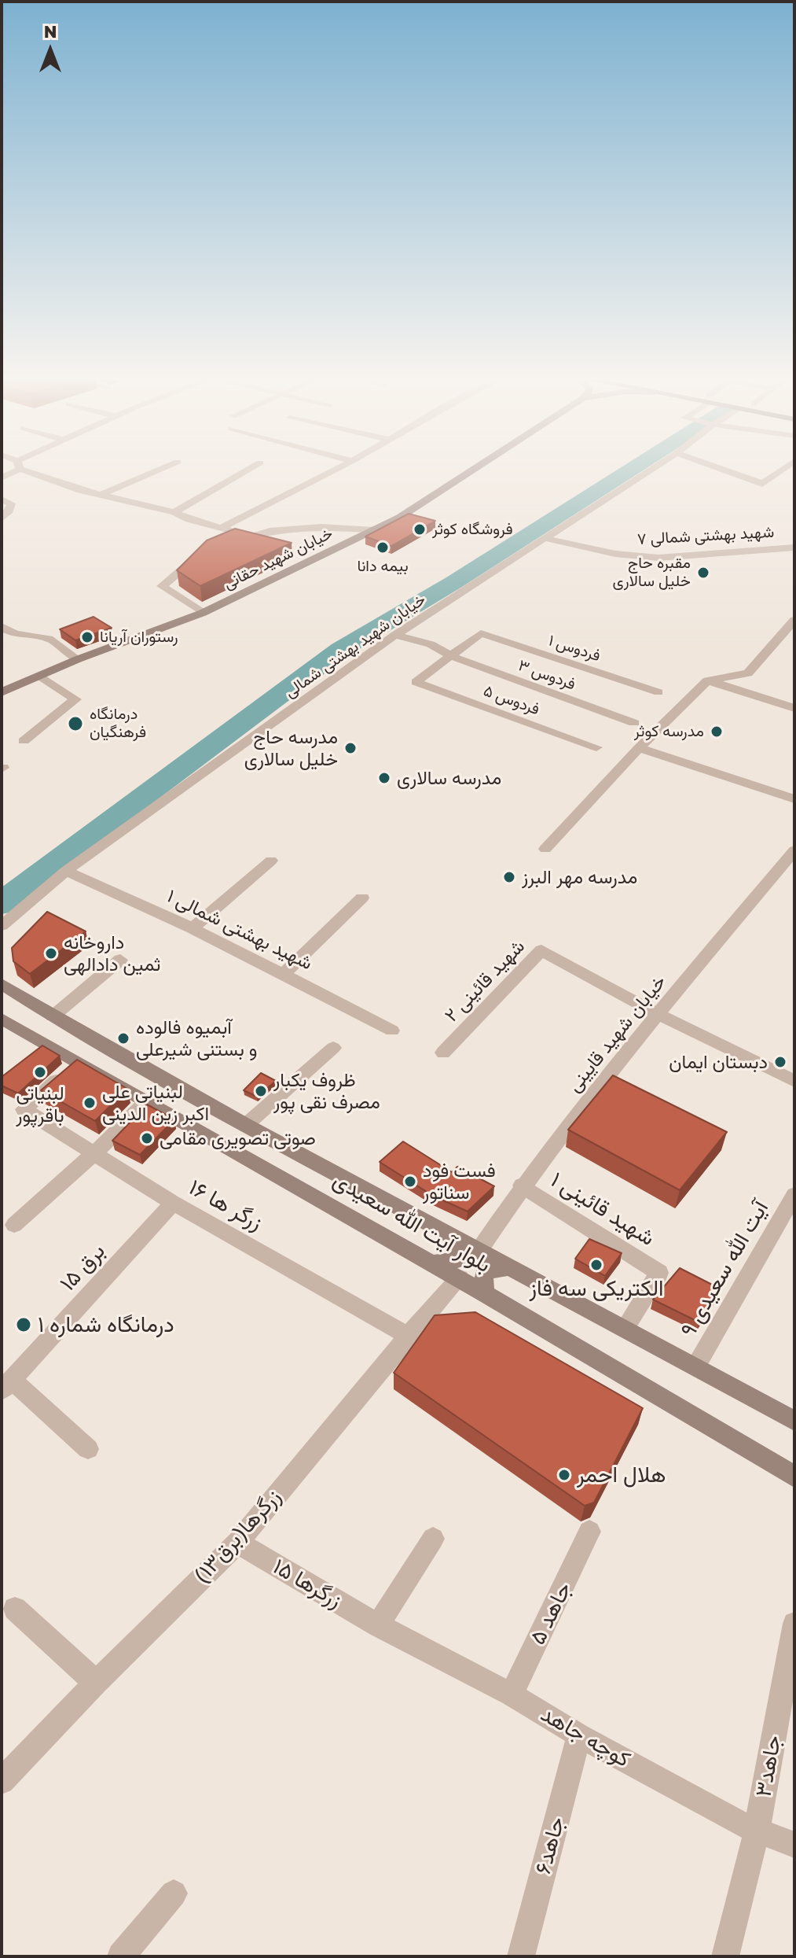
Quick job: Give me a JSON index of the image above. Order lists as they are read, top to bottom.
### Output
{
  "streets": {
    "main road": ["خیابان شهید حقانی", "بلوار آیت الله سعیدی"],
    "street": [
      "شهید بهشتی شمالی ۷",
      "خیابان شهید بهشتی شمالی",
      "فردوس ۱",
      "فردوس ۳",
      "فردوس ۵",
      "شهید بهشتی شمالی ۱",
      "شهید قائینی ۲",
      "خیابان شهید قایینی",
      "زرگر ها ۱۶",
      "شهید قائینی ۱",
      "برق ۱۵",
      "آیت الله سعیدی ۹",
      "زرگرها(برق۱۳)",
      "زرگرها ۱۵",
      "جاهد ۵",
      "کوچه جاهد",
      "جاهد۳",
      "جاهد۶"
    ]
  },
  "crossings": [
    ["شهید بهشتی شمالی ۷", "خیابان شهید بهشتی شمالی"],
    ["خیابان شهید بهشتی شمالی", "فردوس ۳"],
    ["خیابان شهید بهشتی شمالی", "شهید بهشتی شمالی ۱"],
    ["فردوس ۱", "فردوس ۳"],
    ["فردوس ۱", "فردوس ۵"],
    ["فردوس ۳", "فردوس ۵"],
    ["شهید قائینی ۲", "خیابان شهید قایینی"],
    ["خیابان شهید قایینی", "شهید قائینی ۱"],
    ["خیابان شهید قایینی", "بلوار آیت الله سعیدی"],
    ["زرگر ها ۱۶", "بلوار آیت الله سعیدی"],
    ["زرگر ها ۱۶", "برق ۱۵"],
    ["زرگر ها ۱۶", "زرگرها(برق۱۳)"],
    ["شهید قائینی ۱", "بلوار آیت الله سعیدی"],
    ["بلوار آیت الله سعیدی", "آیت الله سعیدی ۹"],
    ["بلوار آیت الله سعیدی", "زرگرها(برق۱۳)"],
    ["زرگرها(برق۱۳)", "زرگرها ۱۵"],
    ["زرگرها ۱۵", "کوچه جاهد"],
    ["جاهد ۵", "کوچه جاهد"],
    ["کوچه جاهد", "جاهد۳"],
    ["کوچه جاهد", "جاهد۶"]
  ],
  "places": [
    "فروشگاه کوثر",
    "بیمه دانا",
    "مقبره حاج خلیل سالاری",
    "رستوران آریانا",
    "درمانگاه فرهنگیان",
    "مدرسه کوثر",
    "مدرسه حاج خلیل سالاری",
    "مدرسه سالاری",
    "مدرسه مهر البرز",
    "داروخانه ثمین دادالهی",
    "آبمیوه فالوده و بستنی شیرعلی",
    "دبستان ایمان",
    "لبنیاتی باقرپور",
    "ظروف یکبار مصرف نقی پور",
    "لبنیاتی علی اکبر زین الدینی",
    "صوتی تصویری مقامی",
    "فست فود سناتور",
    "الکتریکی سه فاز",
    "درمانگاه شماره ۱",
    "هلال احمر"
  ],
  "north": "top"
}
